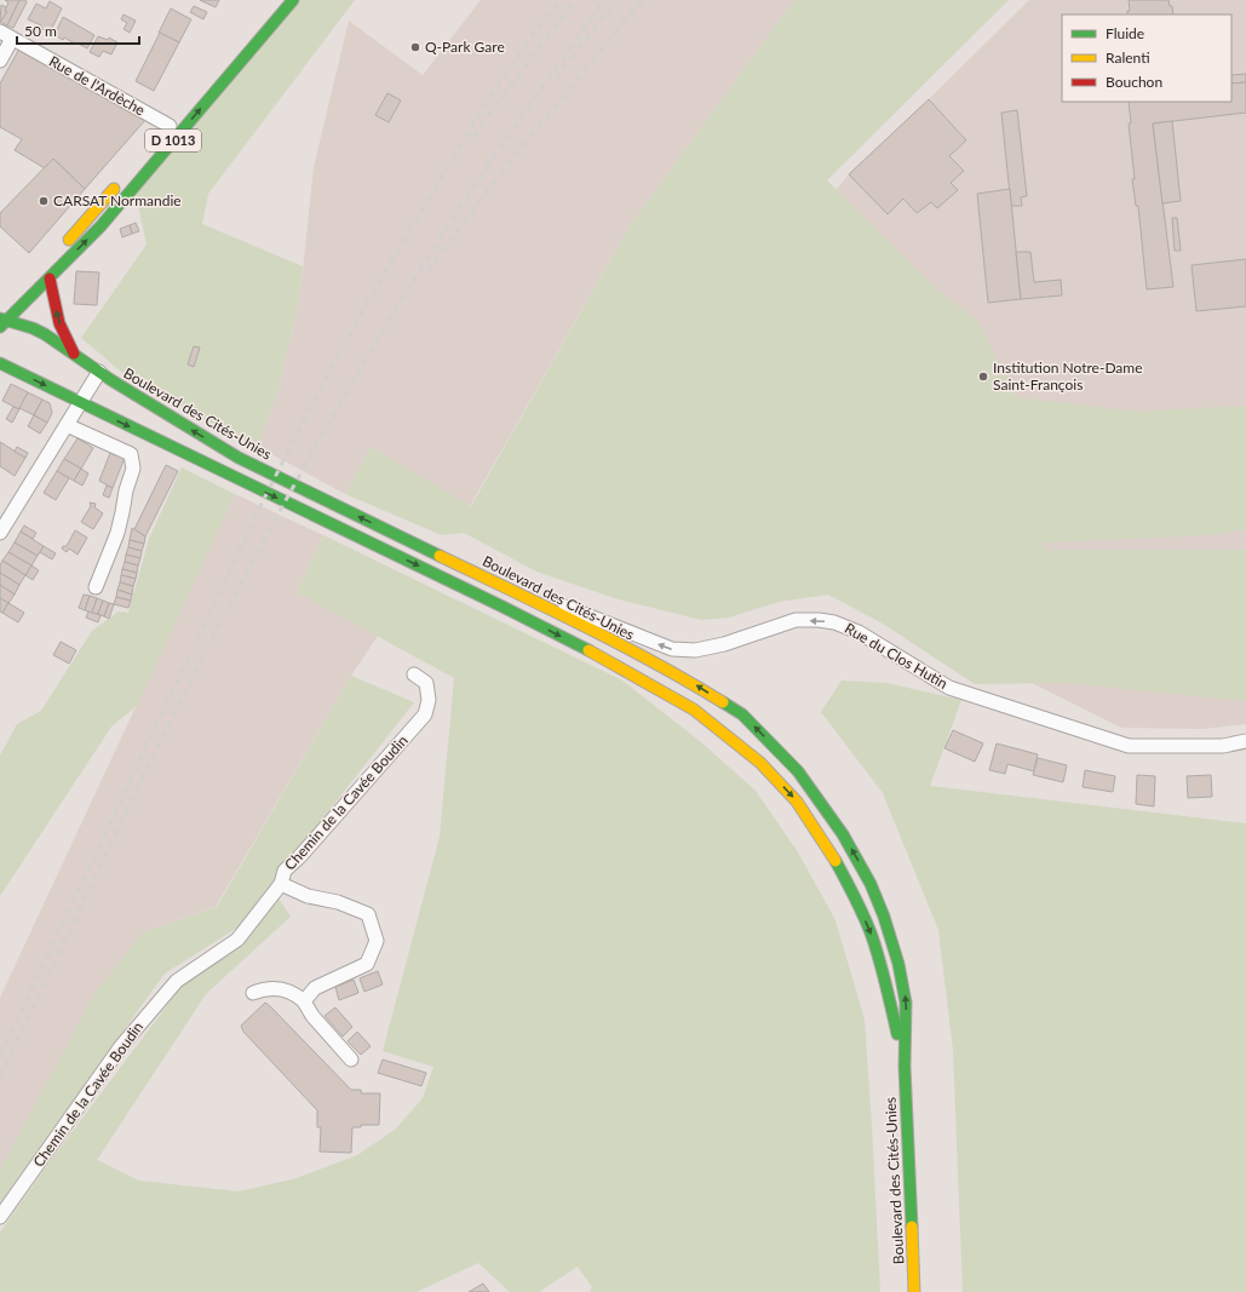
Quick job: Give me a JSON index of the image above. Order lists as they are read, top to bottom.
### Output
{
  "streets": {
    "main road": ["D 1013", "Boulevard des Cités-Unies"],
    "street": ["Rue de l'Ardèche", "Rue du Clos Hutin", "Chemin de la Cavée Boudin"]
  },
  "crossings": [
    ["D 1013", "Boulevard des Cités-Unies"],
    ["Boulevard des Cités-Unies", "Rue du Clos Hutin"]
  ],
  "one_way": ["Rue du Clos Hutin"],
  "places": ["Q-Park Gare", "CARSAT Normandie", "Institution Notre‐Dame Saint‐François"],
  "legend": ["Fluide", "Ralenti", "Bouchon"],
  "scale_bar": "50 m"
}
